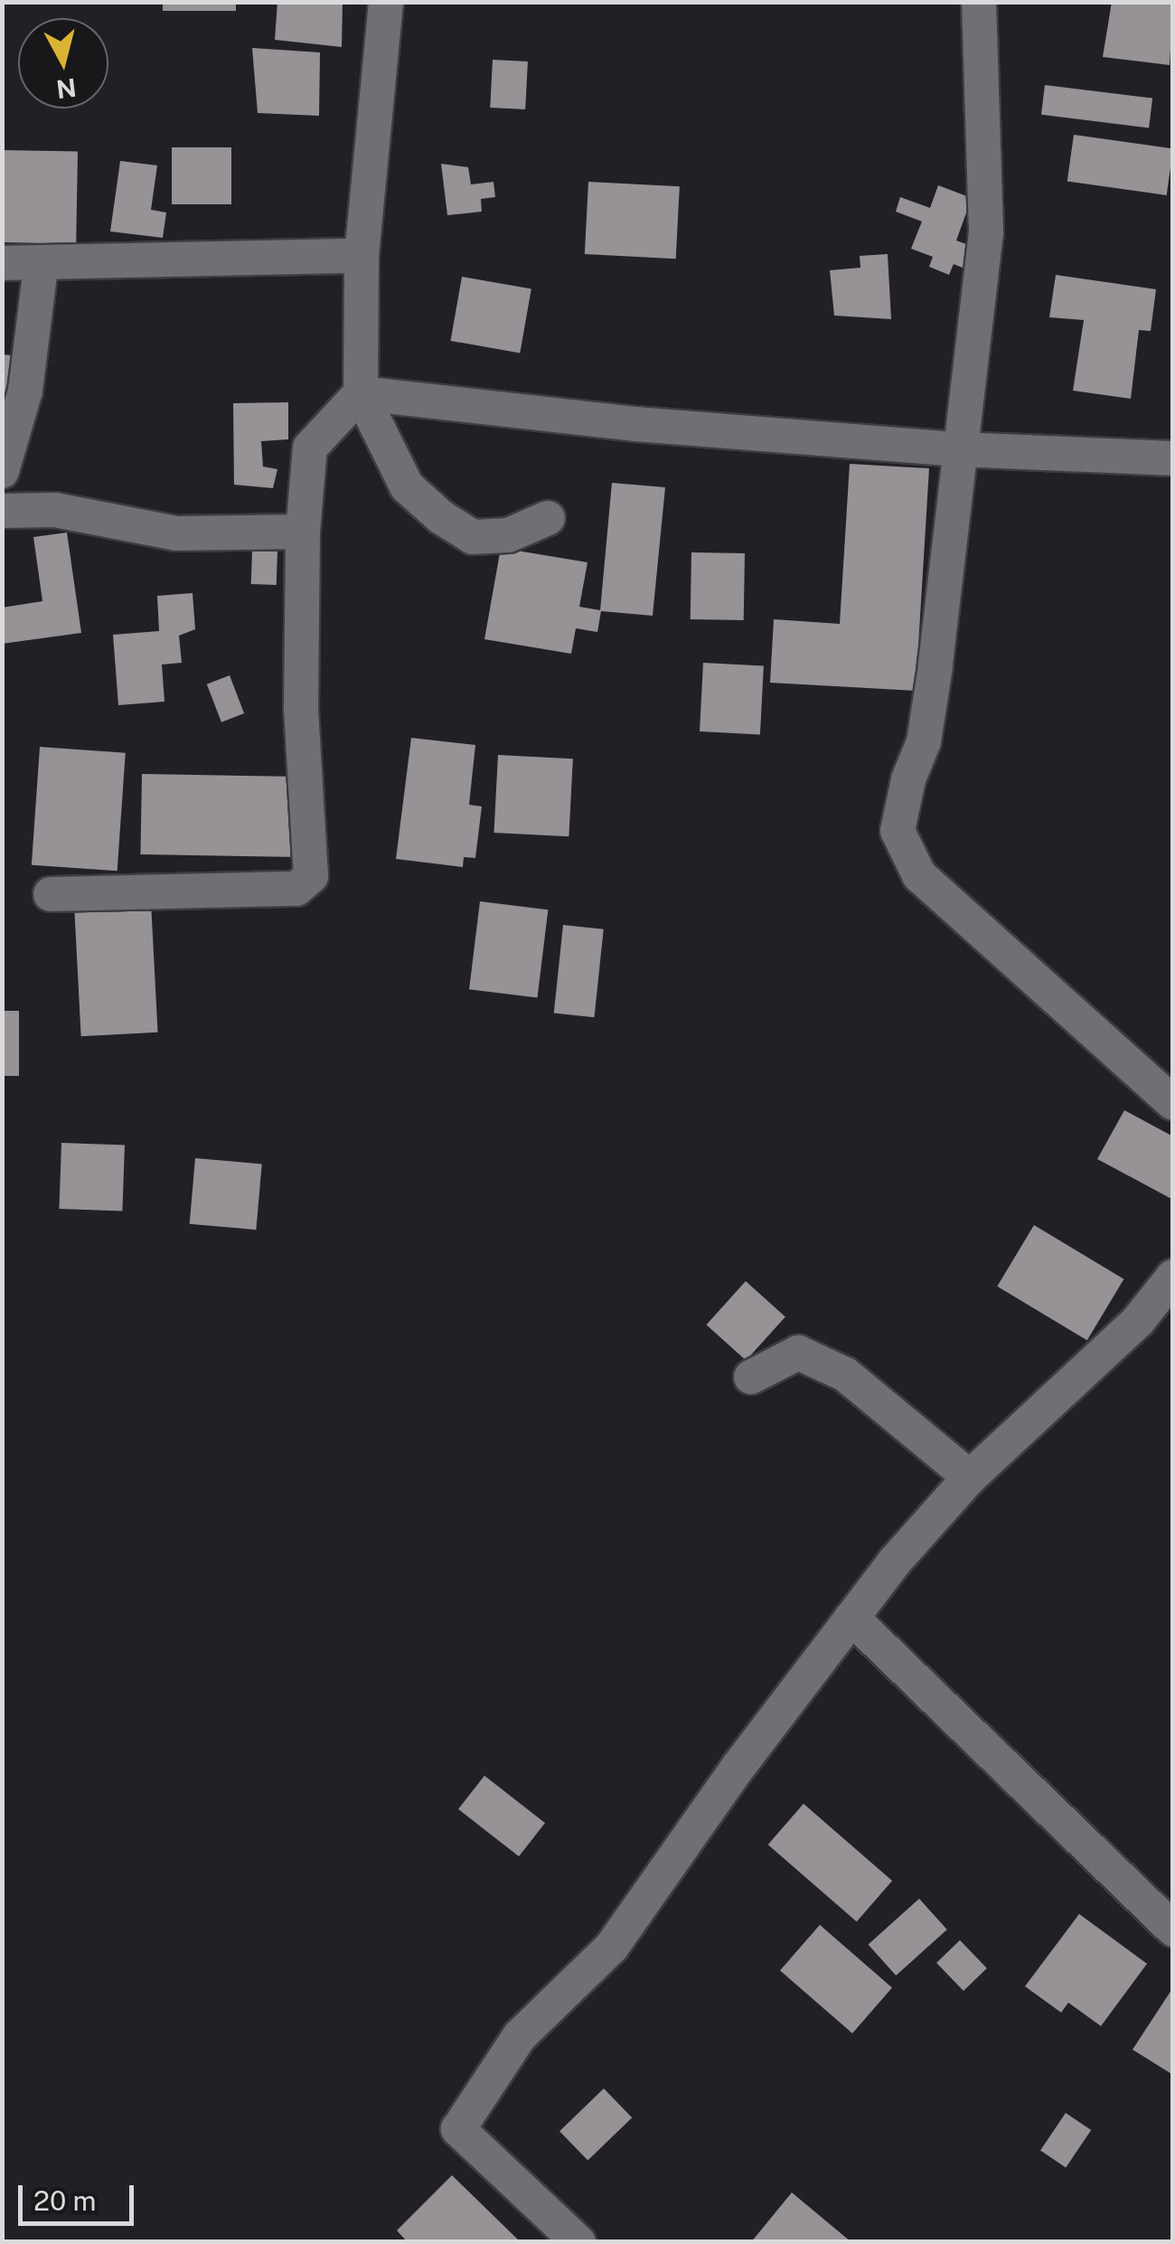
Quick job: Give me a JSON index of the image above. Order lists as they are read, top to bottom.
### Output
{
  "scale_bar": "20 m",
  "north": "bottom"
}
